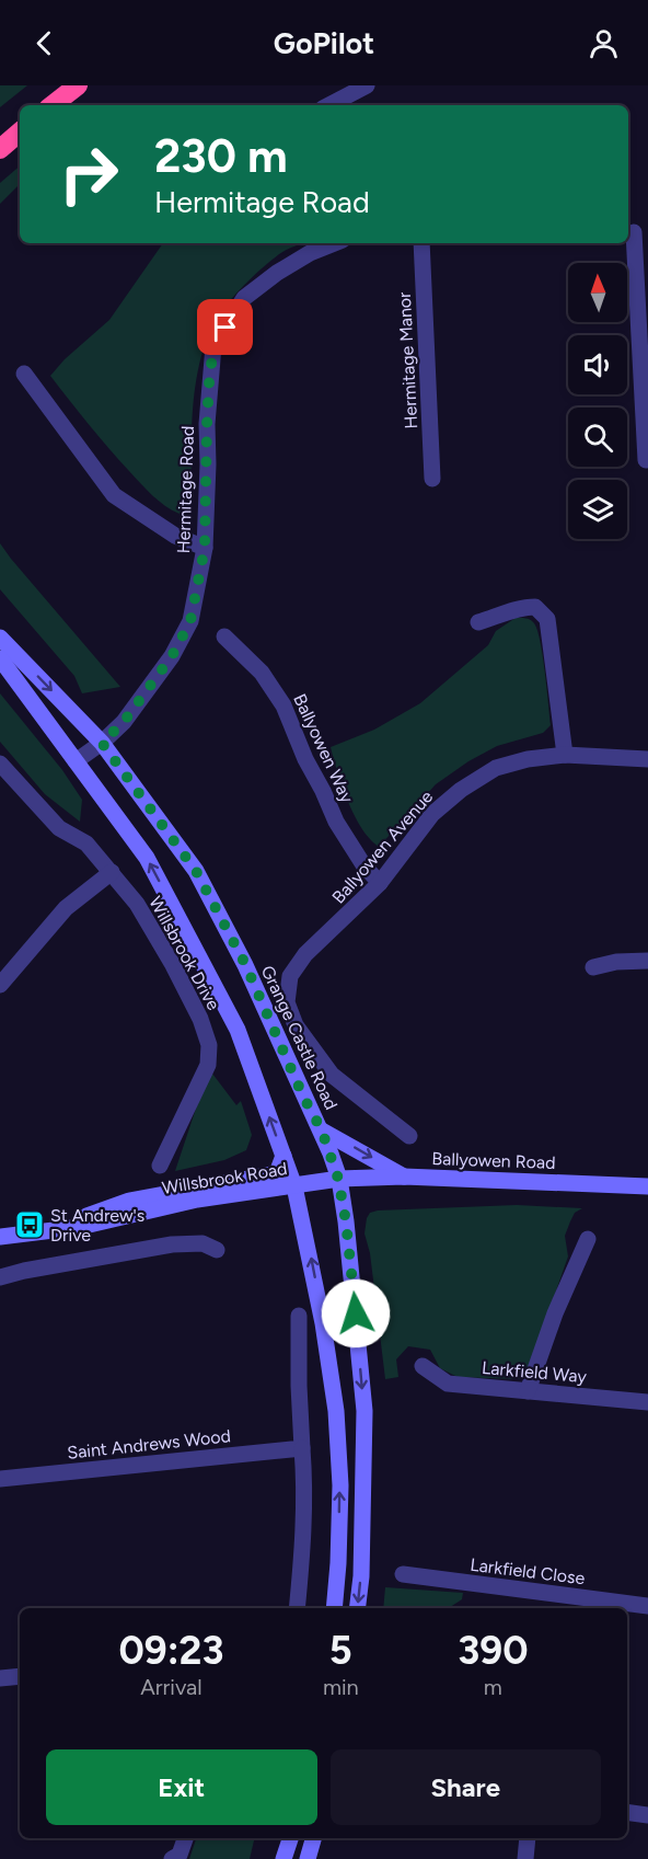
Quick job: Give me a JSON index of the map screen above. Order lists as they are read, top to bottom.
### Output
{
  "streets": {
    "main road": ["Grange Castle Road", "Ballyowen Road", "Willsbrook Road"],
    "street": [
      "Hermitage Manor",
      "Hermitage Road",
      "Ballyowen Way",
      "Ballyowen Avenue",
      "Willsbrook Drive",
      "Larkfield Way",
      "Saint Andrews Wood",
      "Larkfield Close"
    ]
  },
  "crossings": [
    ["Hermitage Road", "Grange Castle Road"],
    ["Ballyowen Way", "Ballyowen Avenue"],
    ["Grange Castle Road", "Ballyowen Road"],
    ["Grange Castle Road", "Willsbrook Road"],
    ["Ballyowen Road", "Willsbrook Road"]
  ],
  "places": {
    "bus stop": ["St Andrew's Drive"]
  },
  "north": "top",
  "page": {
    "header": "GoPilot",
    "turn": ["230 m", "Hermitage Road"],
    "eta": [
      "09:23",
      "Arrival",
      "5",
      "min",
      "390",
      "m"
    ],
    "buttons": ["Exit", "Share"]
  }
}
